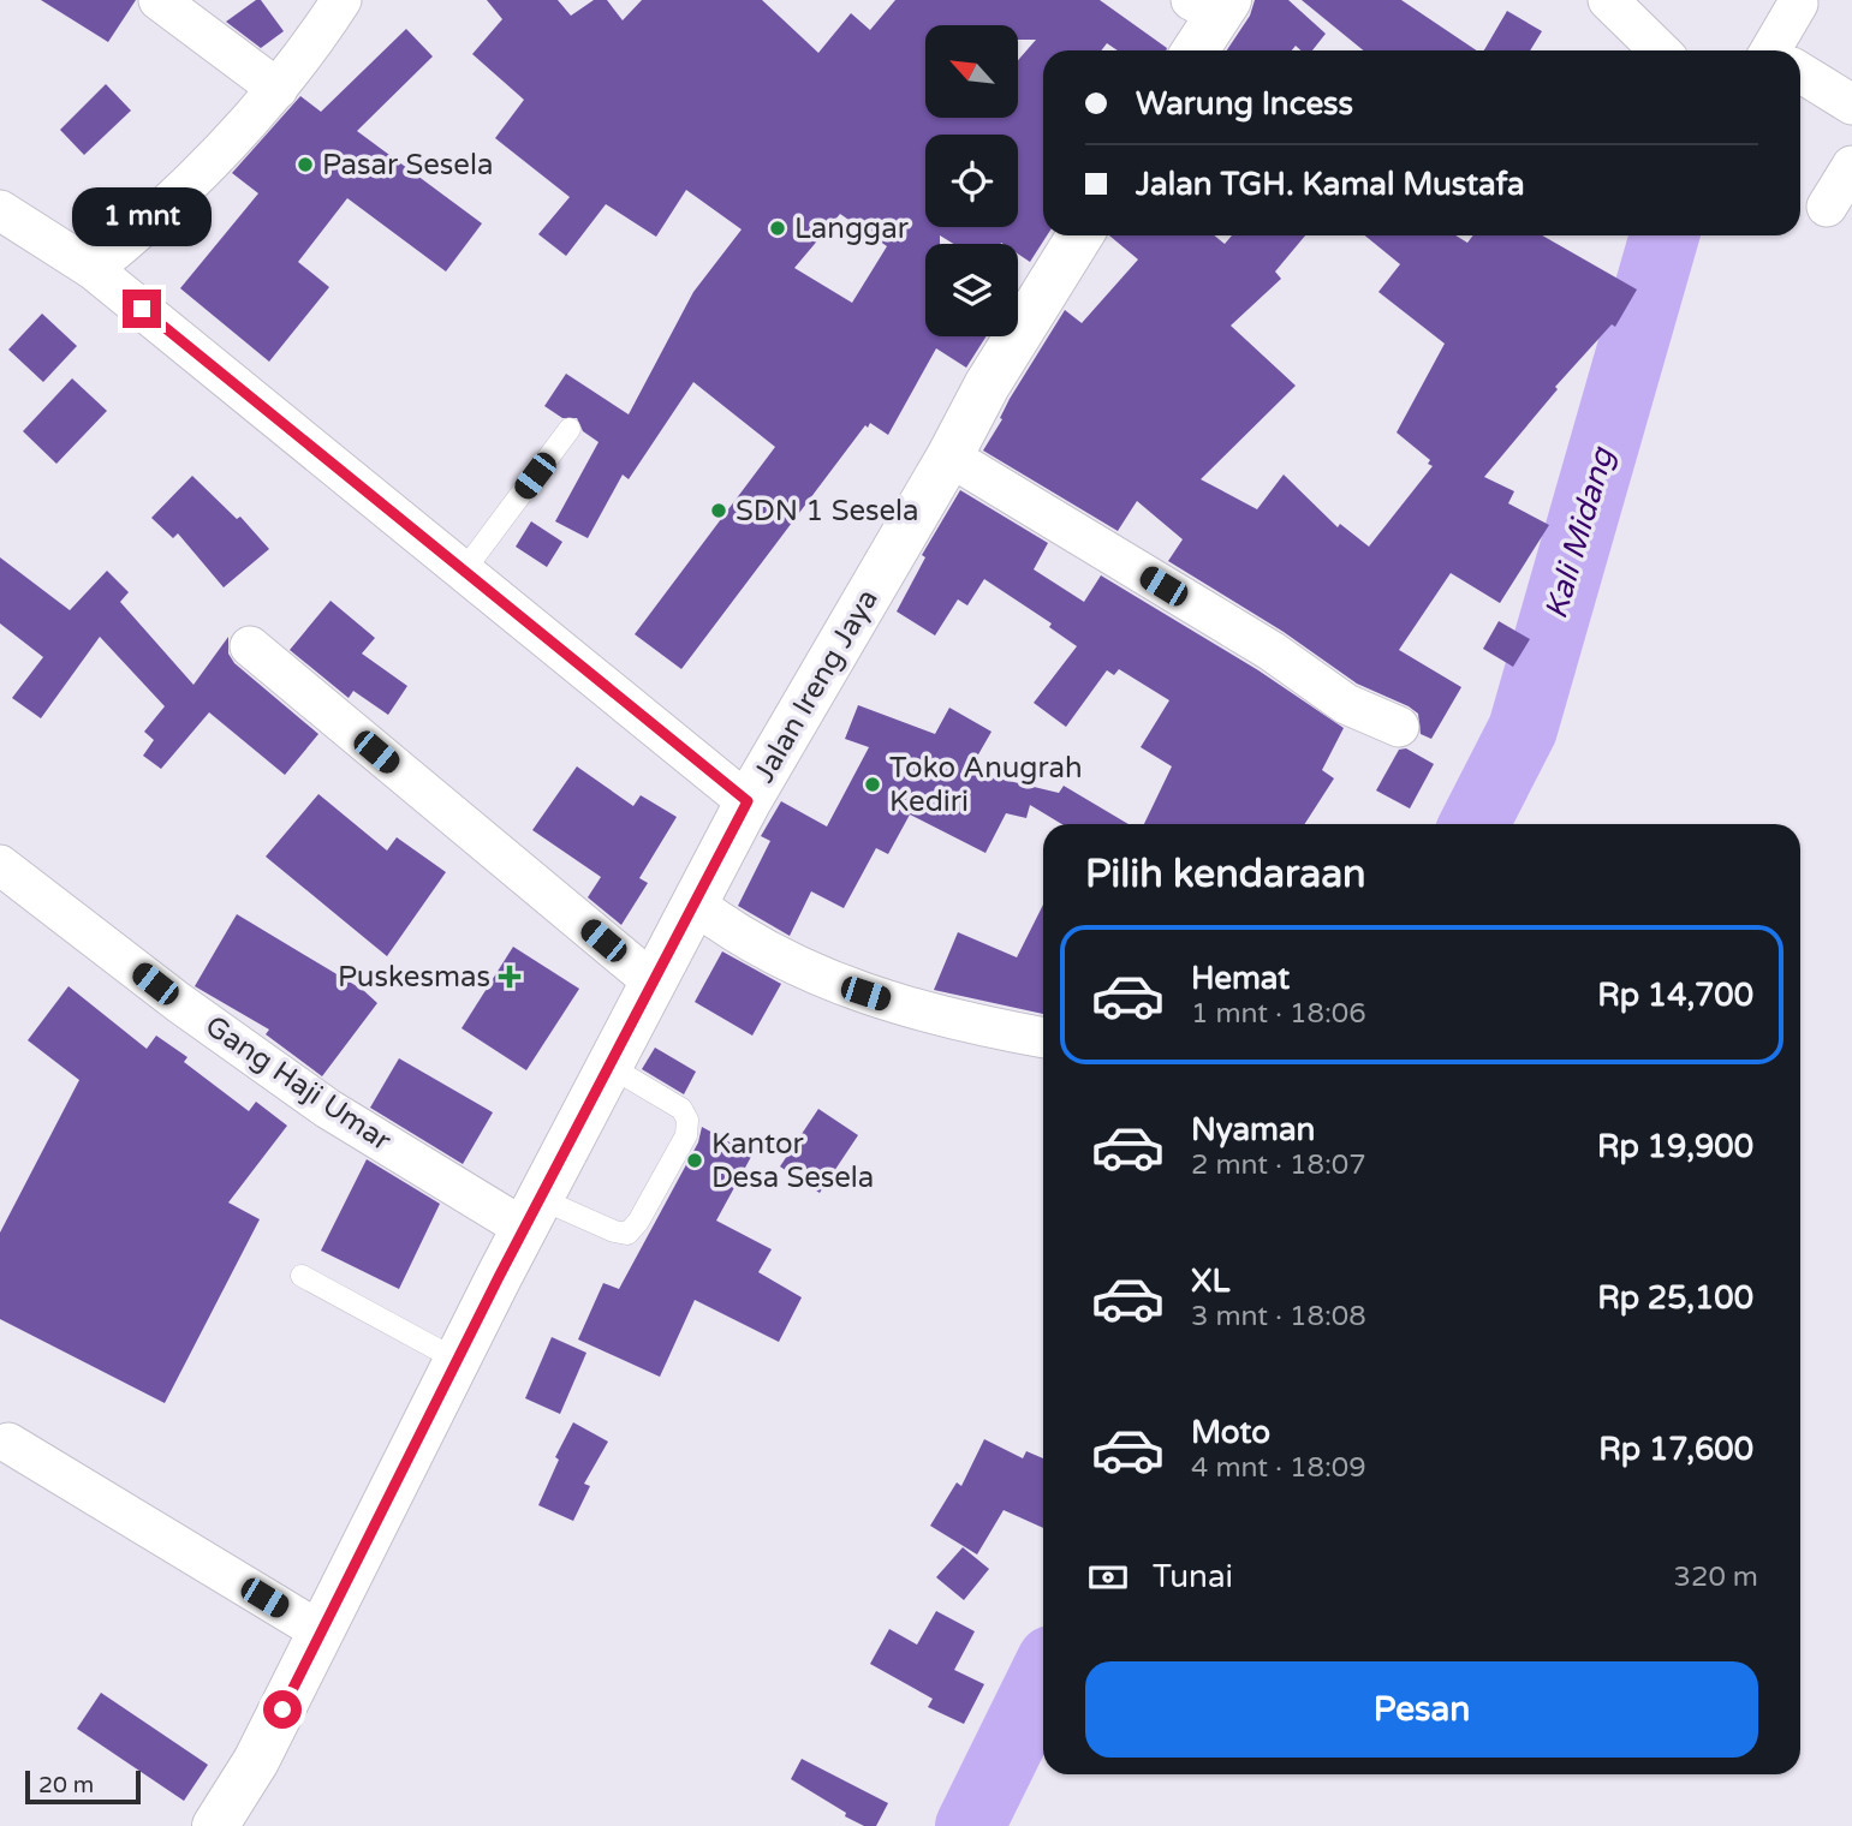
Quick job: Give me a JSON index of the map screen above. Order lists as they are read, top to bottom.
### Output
{
  "streets": {
    "street": ["Jalan Ireng Jaya", "Gang Haji Umar"]
  },
  "crossings": [
    ["Jalan Ireng Jaya", "Gang Haji Umar"]
  ],
  "water": ["Kali Midang"],
  "places": {
    "other": [
      "Pasar Sesela",
      "Langgar",
      "SDN 1 Sesela",
      "Toko Anugrah Kediri",
      "Kantor Desa Sesela"
    ],
    "health": ["Puskesmas"]
  },
  "scale_bar": "20 m",
  "north": "top left",
  "page": {
    "banner": ["Warung Incess", "Jalan TGH. Kamal Mustafa"],
    "bubble": "1 mnt",
    "heading": "Pilih kendaraan",
    "list": [
      {
        "name": "Hemat",
        "note": "1 mnt · 18:06",
        "value": "Rp 14,700"
      },
      {
        "name": "Nyaman",
        "note": "2 mnt · 18:07",
        "value": "Rp 19,900"
      },
      {
        "name": "XL",
        "note": "3 mnt · 18:08",
        "value": "Rp 25,100"
      },
      {
        "name": "Moto",
        "note": "4 mnt · 18:09",
        "value": "Rp 17,600"
      }
    ],
    "pay": ["Tunai", "320 m"],
    "buttons": "Pesan",
    "scale": "20 m"
  }
}
